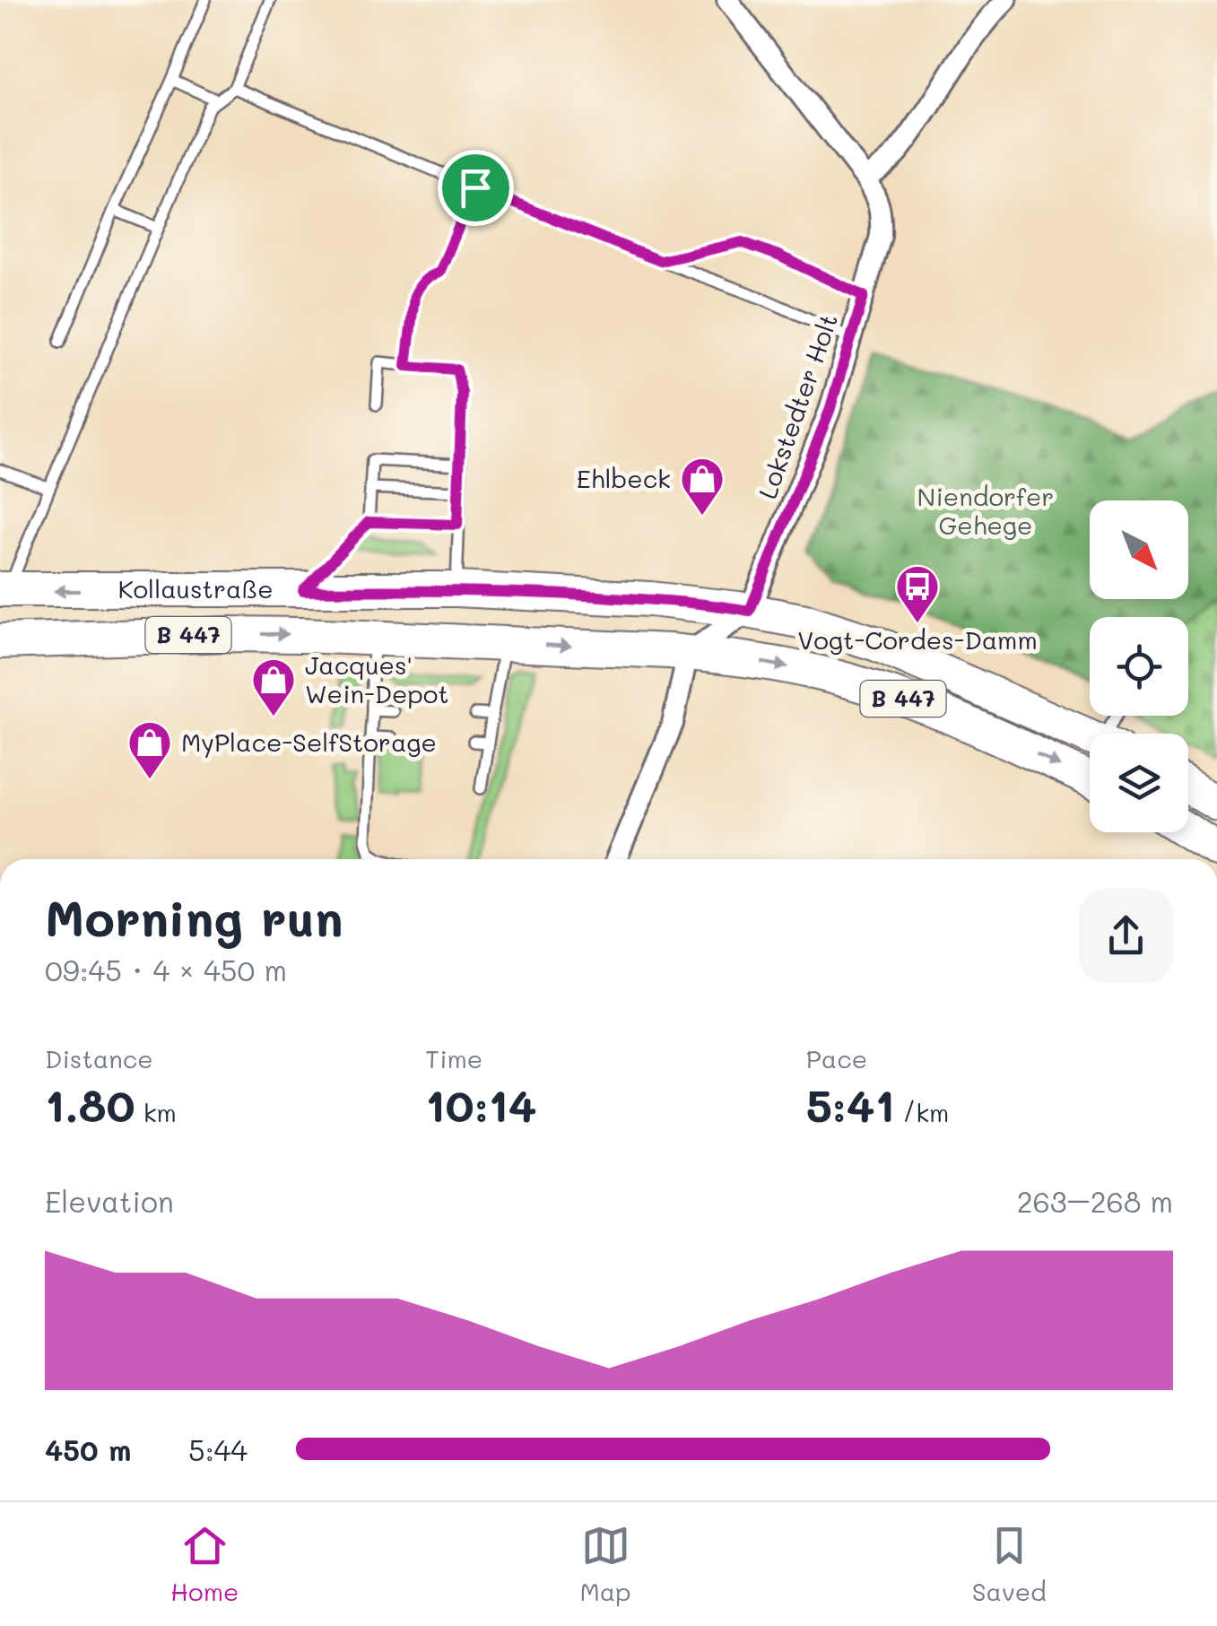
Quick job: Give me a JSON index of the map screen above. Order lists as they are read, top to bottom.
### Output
{
  "streets": {
    "main road": ["Kollaustraße", "B 447"],
    "street": ["Lokstedter Holt"]
  },
  "crossings": [
    ["Lokstedter Holt", "Kollaustraße"]
  ],
  "parks": ["Niendorfer Gehege"],
  "places": {
    "shop": ["Ehlbeck", "Jacques' Wein-Depot", "MyPlace-SelfStorage"],
    "bus stop": ["Vogt-Cordes-Damm"]
  },
  "north": "bottom right",
  "page": {
    "heading": ["Morning run", "09:45 · 4 × 450 m"],
    "stats": [
      ["Distance", "1.80 km"],
      ["Time", "10:14"],
      ["Pace", "5:41 /km"]
    ],
    "chart": ["Elevation", "263–268 m"],
    "list": [
      {
        "name": "450 m",
        "note": "5:44"
      }
    ],
    "tabs": ["Home", "Map", "Saved"]
  }
}
